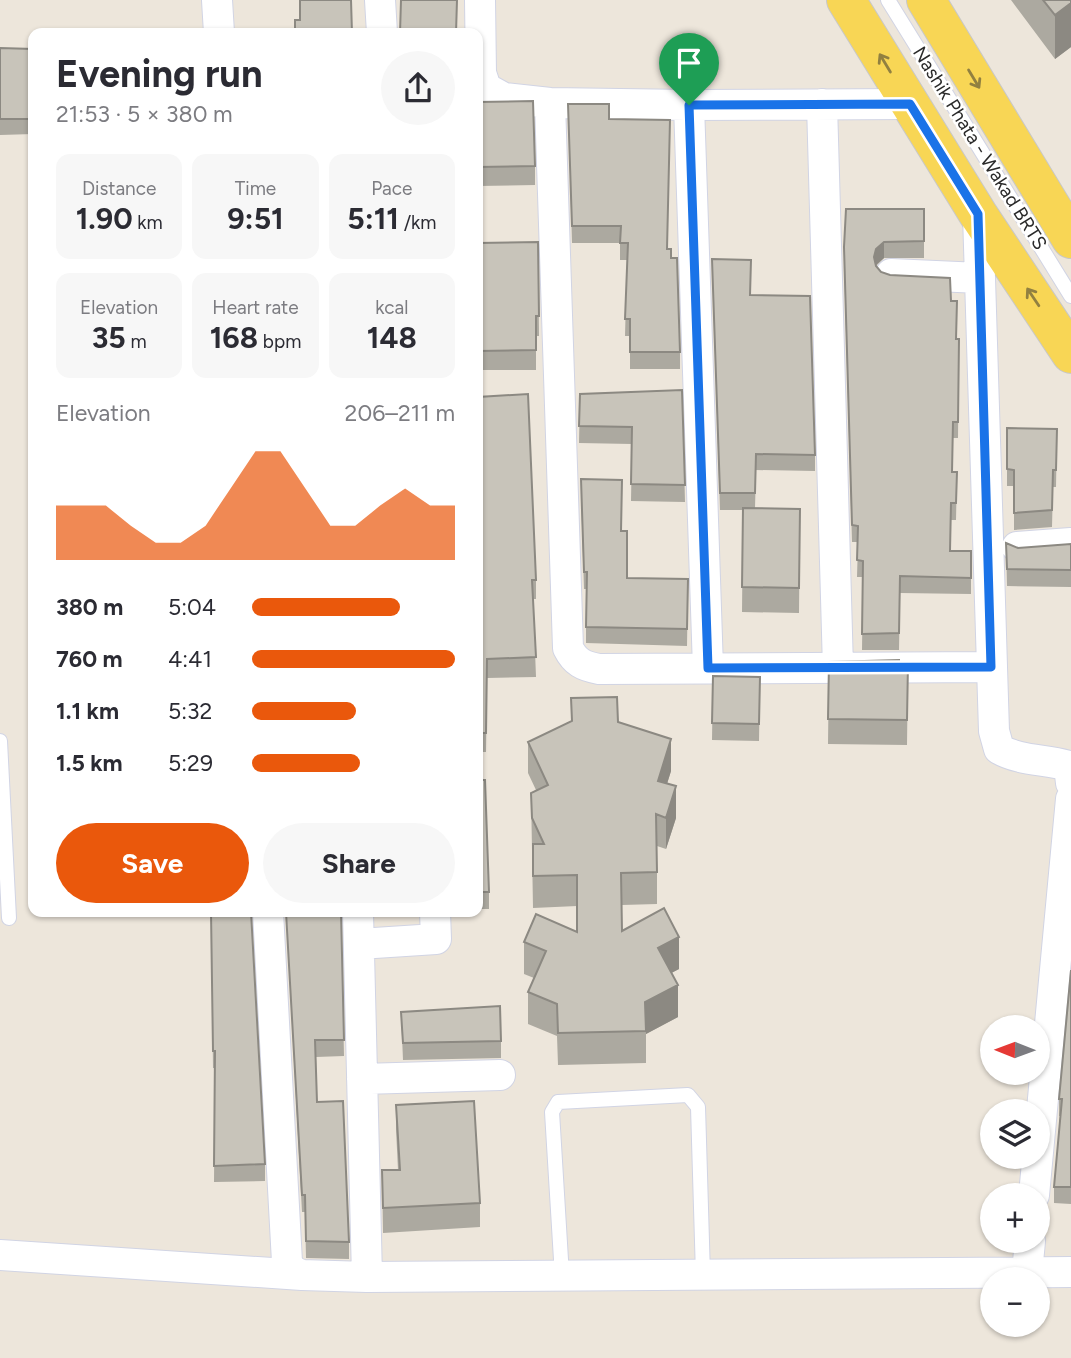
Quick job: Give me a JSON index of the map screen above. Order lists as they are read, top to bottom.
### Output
{
  "streets": {
    "lane": ["Nashik Phata - Wakad BRTS"]
  },
  "north": "left",
  "page": {
    "heading": ["Evening run", "21:53 · 5 × 380 m"],
    "stats": [
      ["Distance", "1.90 km"],
      ["Time", "9:51"],
      ["Pace", "5:11 /km"],
      ["Elevation", "35 m"],
      ["Heart rate", "168 bpm"],
      ["kcal", "148"]
    ],
    "chart": ["Elevation", "206–211 m"],
    "list": [
      {
        "name": "380 m",
        "note": "5:04"
      },
      {
        "name": "760 m",
        "note": "4:41"
      },
      {
        "name": "1.1 km",
        "note": "5:32"
      },
      {
        "name": "1.5 km",
        "note": "5:29"
      }
    ],
    "buttons": ["Save", "Share"],
    "map_buttons": ["+", "−"]
  }
}
